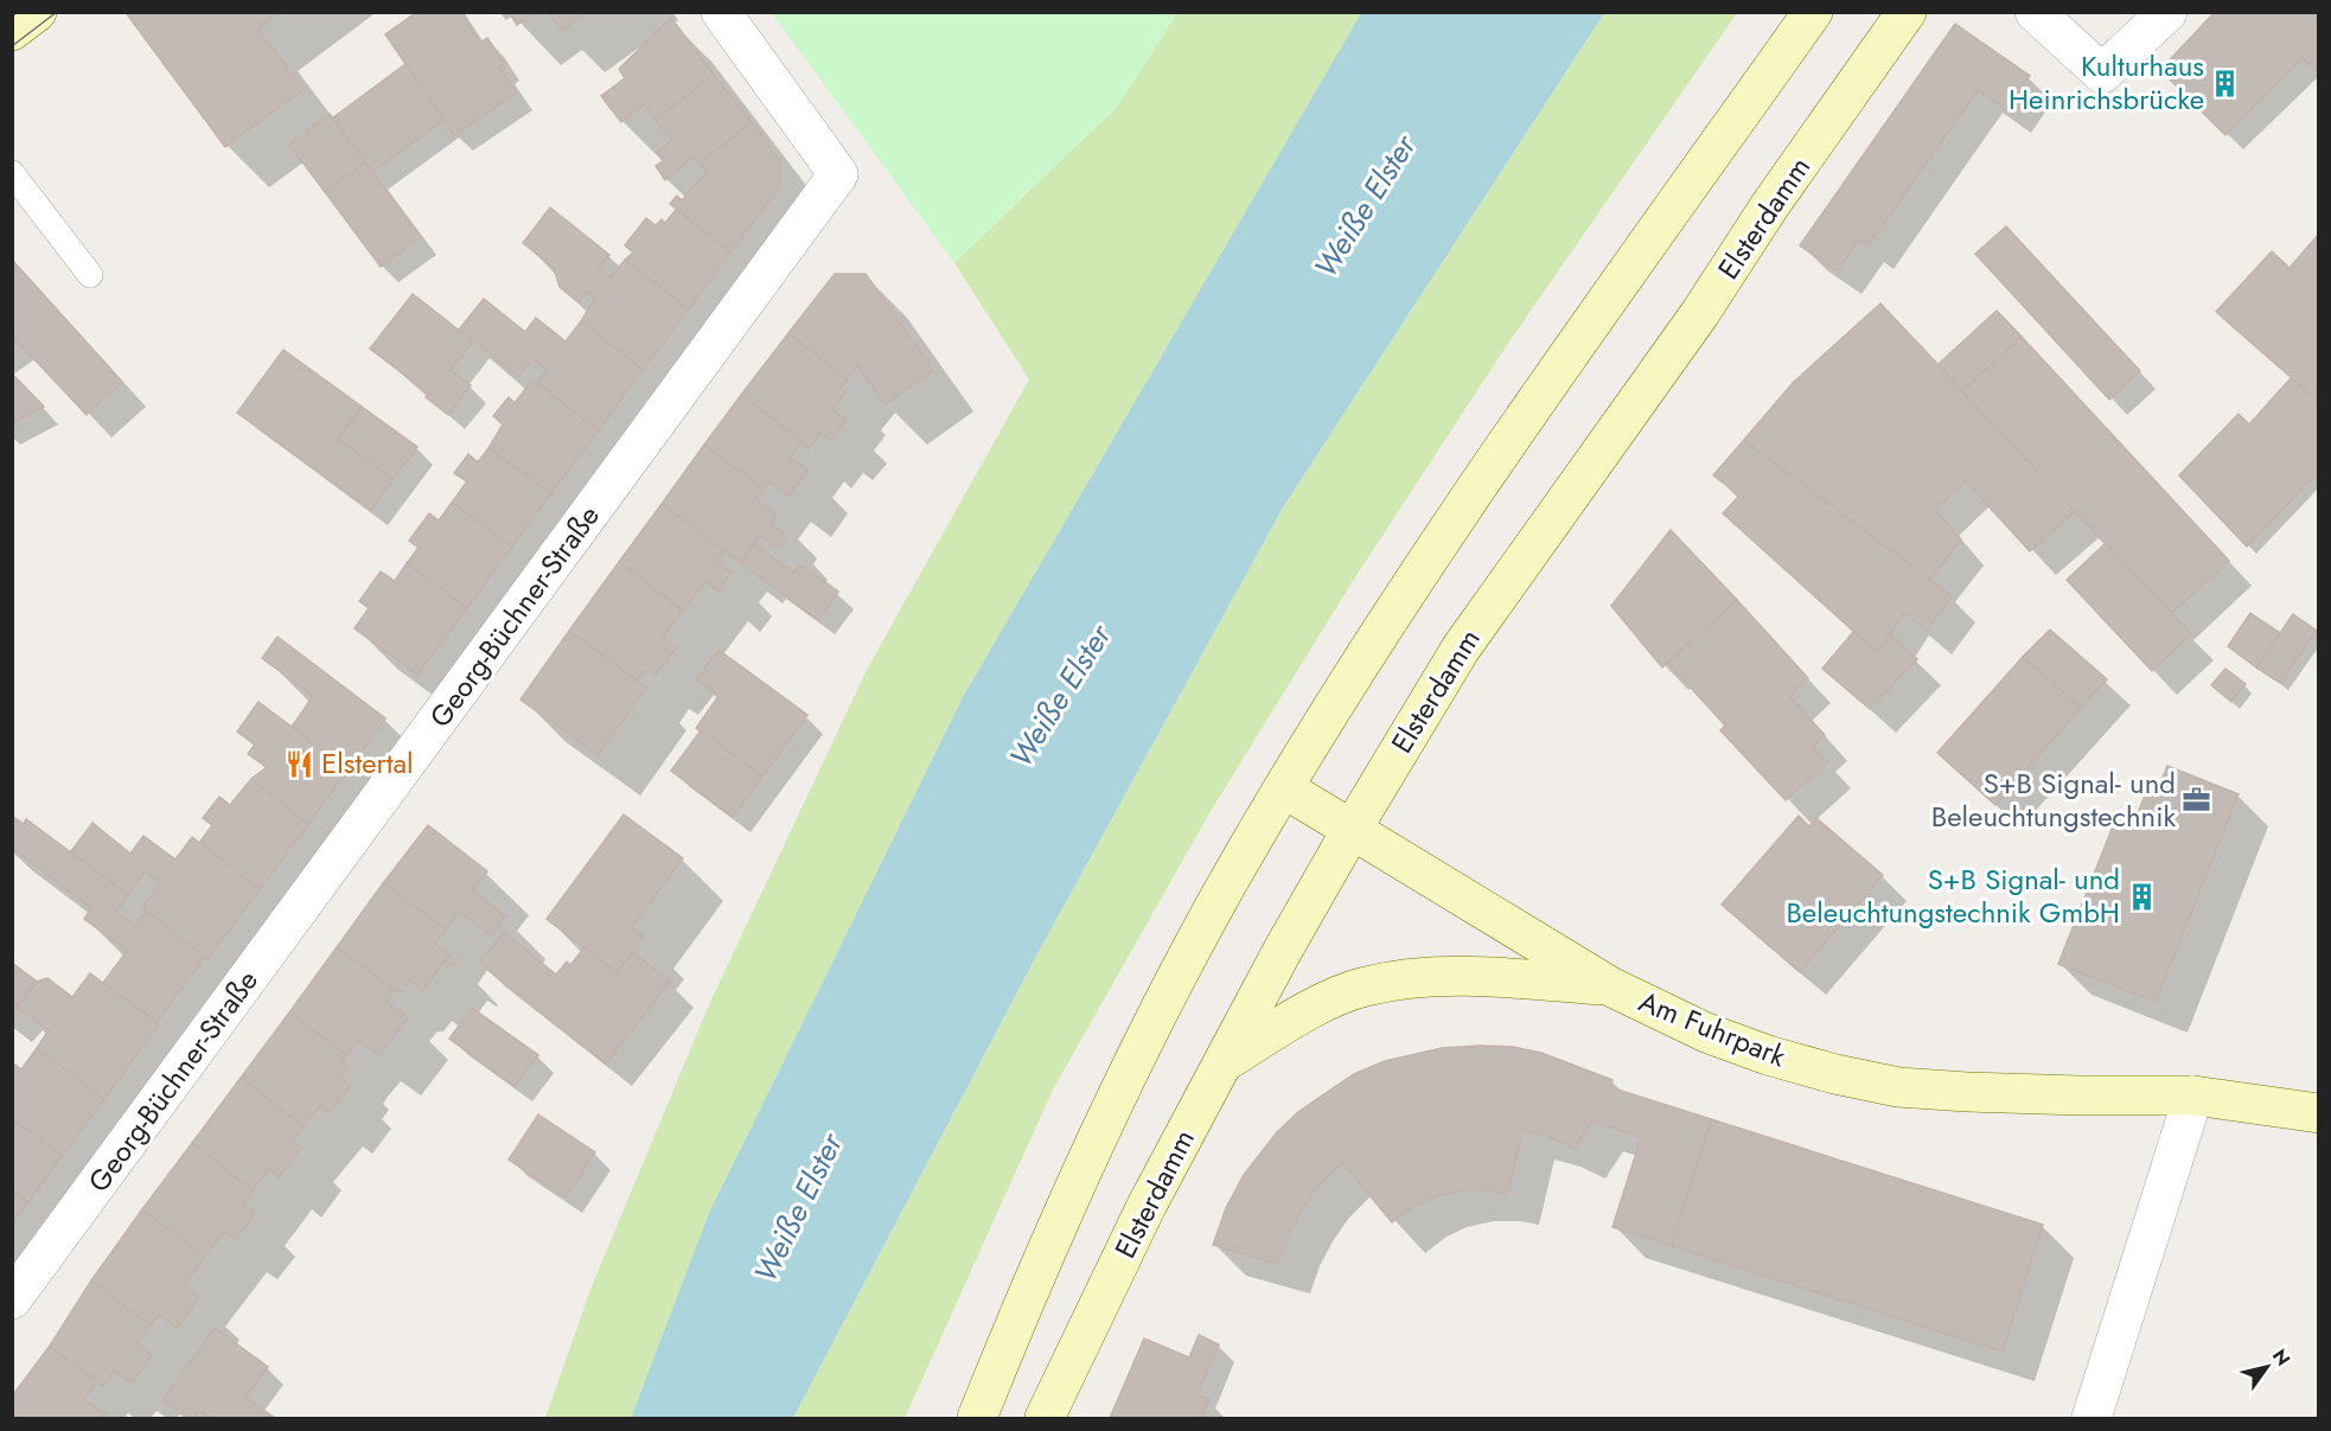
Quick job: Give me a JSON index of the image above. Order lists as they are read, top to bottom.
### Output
{
  "streets": {
    "main road": ["Elsterdamm", "Am Fuhrpark"],
    "street": ["Georg-Büchner-Straße"]
  },
  "crossings": [
    ["Elsterdamm", "Am Fuhrpark"]
  ],
  "water": ["Weiße Elster"],
  "places": {
    "building": ["Kulturhaus Heinrichsbrücke", "S+B Signal- und Beleuchtungstechnik GmbH"],
    "restaurant": ["Elstertal"],
    "office": ["S+B Signal- und Beleuchtungstechnik"]
  },
  "north": "top right"
}
